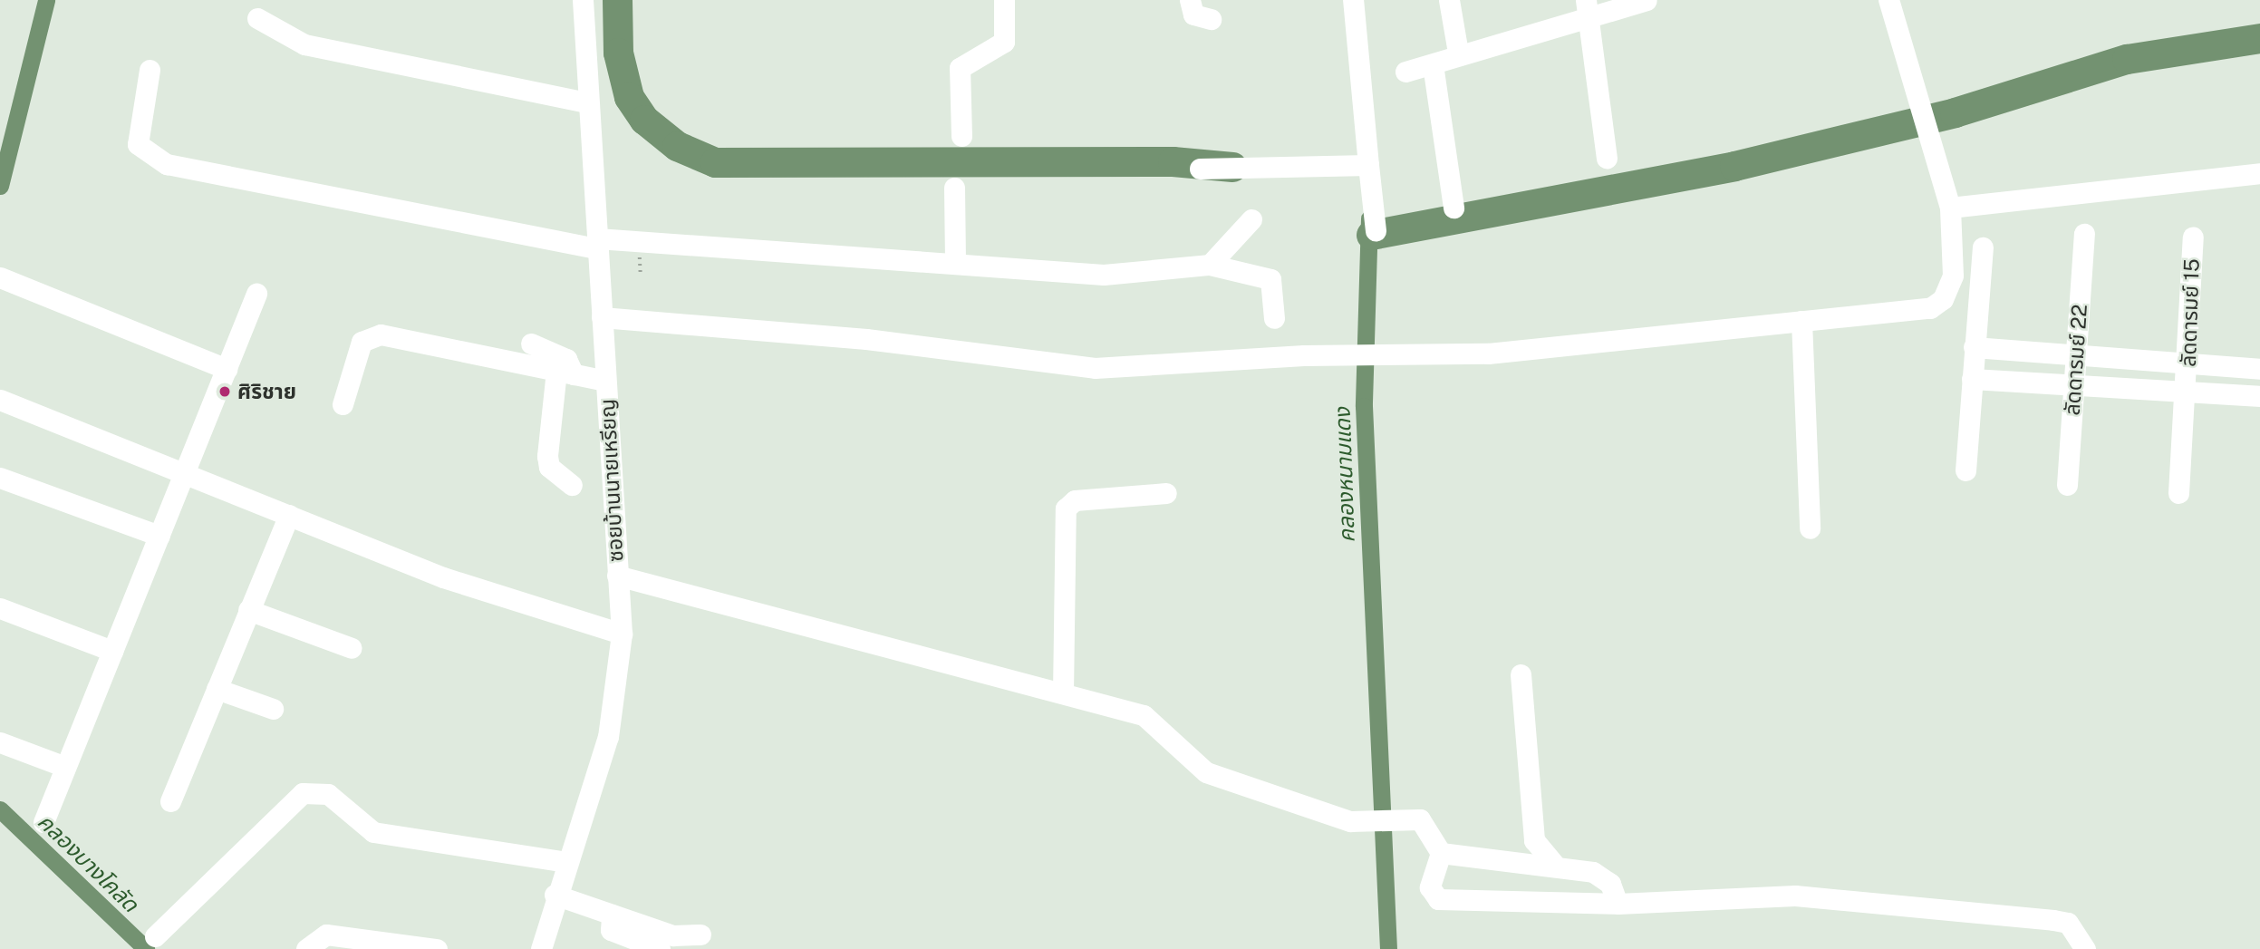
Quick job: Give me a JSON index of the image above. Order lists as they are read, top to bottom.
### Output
{
  "streets": {
    "street": ["ลัดดารมย์ 15", "ลัดดารมย์ 22", "ซอยบ้านนายเหรียญ"]
  },
  "water": ["คลองหนามแดง", "คลองบางโคลัด"],
  "places": ["ศิริชาย"]
}
